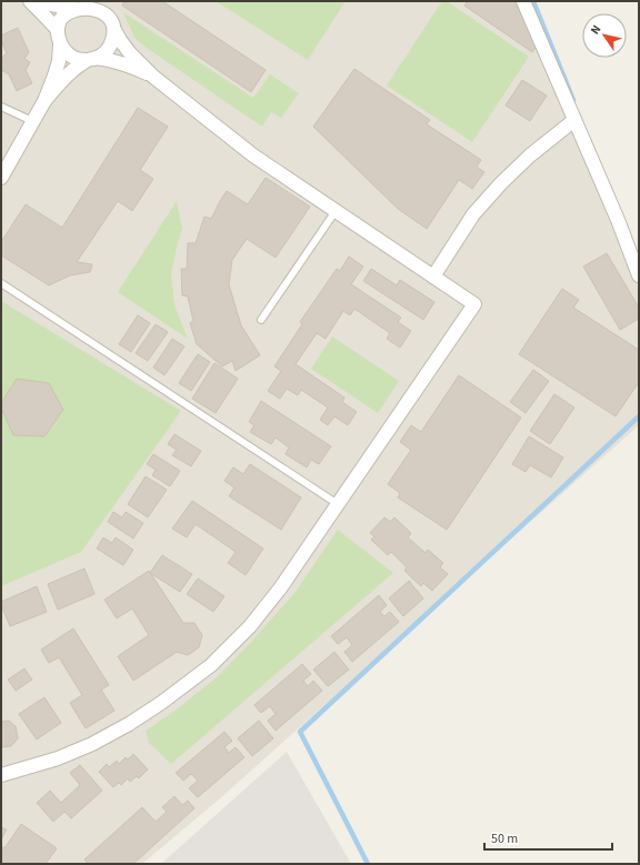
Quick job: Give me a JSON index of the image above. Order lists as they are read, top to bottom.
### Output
{
  "scale_bar": "50 m",
  "north": "top left"
}
